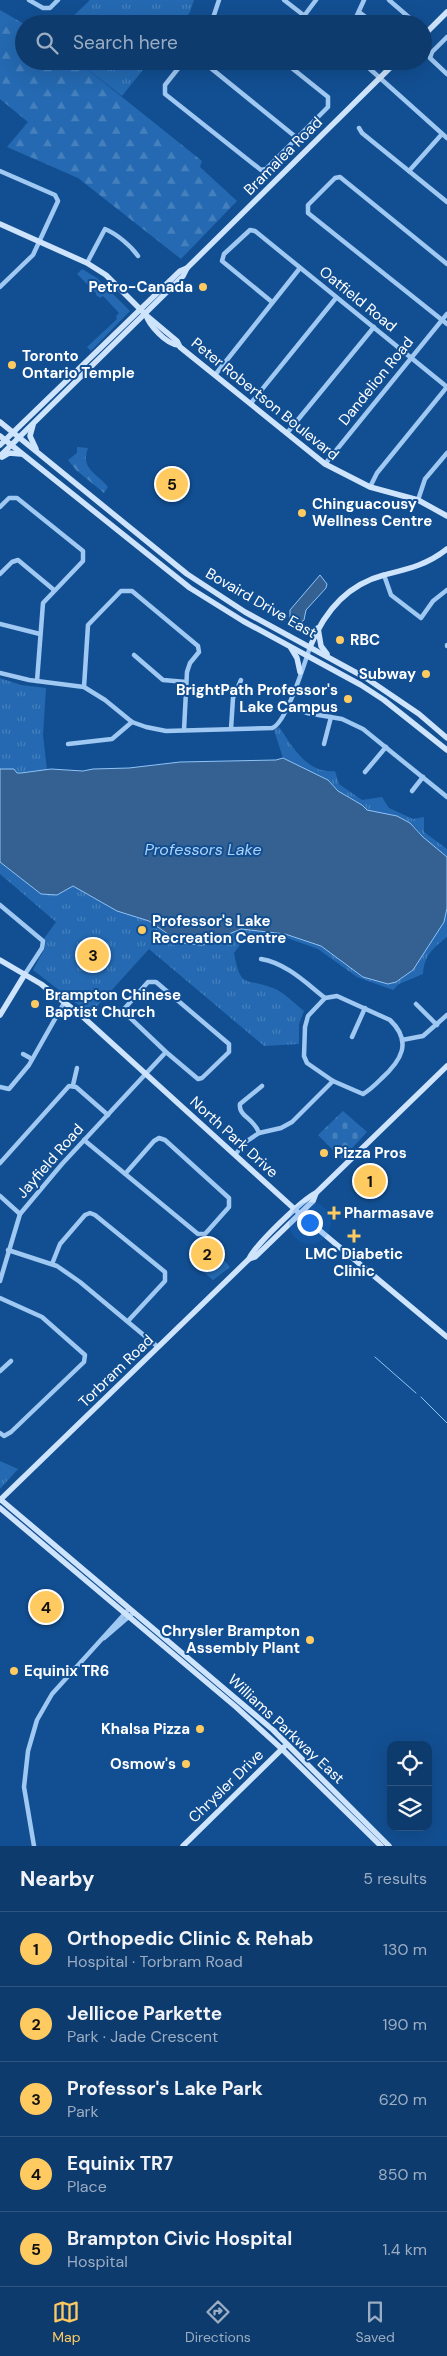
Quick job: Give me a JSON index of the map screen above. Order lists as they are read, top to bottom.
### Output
{
  "streets": {
    "main road": [
      "Bramalea Road",
      "Peter Robertson Boulevard",
      "Bovaird Drive East",
      "North Park Drive",
      "Torbram Road",
      "Williams Parkway East",
      "Chrysler Drive"
    ],
    "street": ["Oatfield Road", "Dandelion Road", "Jayfield Road"]
  },
  "crossings": [
    ["Bramalea Road", "Peter Robertson Boulevard"],
    ["Bramalea Road", "Bovaird Drive East"],
    ["Oatfield Road", "Dandelion Road"],
    ["Dandelion Road", "Peter Robertson Boulevard"],
    ["North Park Drive", "Jayfield Road"],
    ["North Park Drive", "Torbram Road"],
    ["Torbram Road", "Williams Parkway East"],
    ["Williams Parkway East", "Chrysler Drive"]
  ],
  "water": ["Professors Lake"],
  "places": {
    "other": [
      "Petro-Canada",
      "Toronto Ontario Temple",
      "Chinguacousy Wellness Centre",
      "RBC",
      "Subway",
      "BrightPath Professor's Lake Campus",
      "Professor's Lake Recreation Centre",
      "Brampton Chinese Baptist Church",
      "Pizza Pros",
      "Chrysler Brampton Assembly Plant",
      "Equinix TR6",
      "Khalsa Pizza",
      "Osmow's"
    ],
    "health": ["Pharmasave", "LMC Diabetic Clinic"]
  },
  "page": {
    "search": "Search here",
    "pins": [
      "5",
      "3",
      "1",
      "2",
      "4"
    ],
    "heading": ["Nearby", "5 results"],
    "list": [
      {
        "mark": "1",
        "name": "Orthopedic Clinic & Rehab",
        "note": "Hospital · Torbram Road",
        "value": "130 m"
      },
      {
        "mark": "2",
        "name": "Jellicoe Parkette",
        "note": "Park · Jade Crescent",
        "value": "190 m"
      },
      {
        "mark": "3",
        "name": "Professor's Lake Park",
        "note": "Park",
        "value": "620 m"
      },
      {
        "mark": "4",
        "name": "Equinix TR7",
        "note": "Place",
        "value": "850 m"
      },
      {
        "mark": "5",
        "name": "Brampton Civic Hospital",
        "note": "Hospital",
        "value": "1.4 km"
      }
    ],
    "nav": ["Map", "Directions", "Saved"]
  }
}
